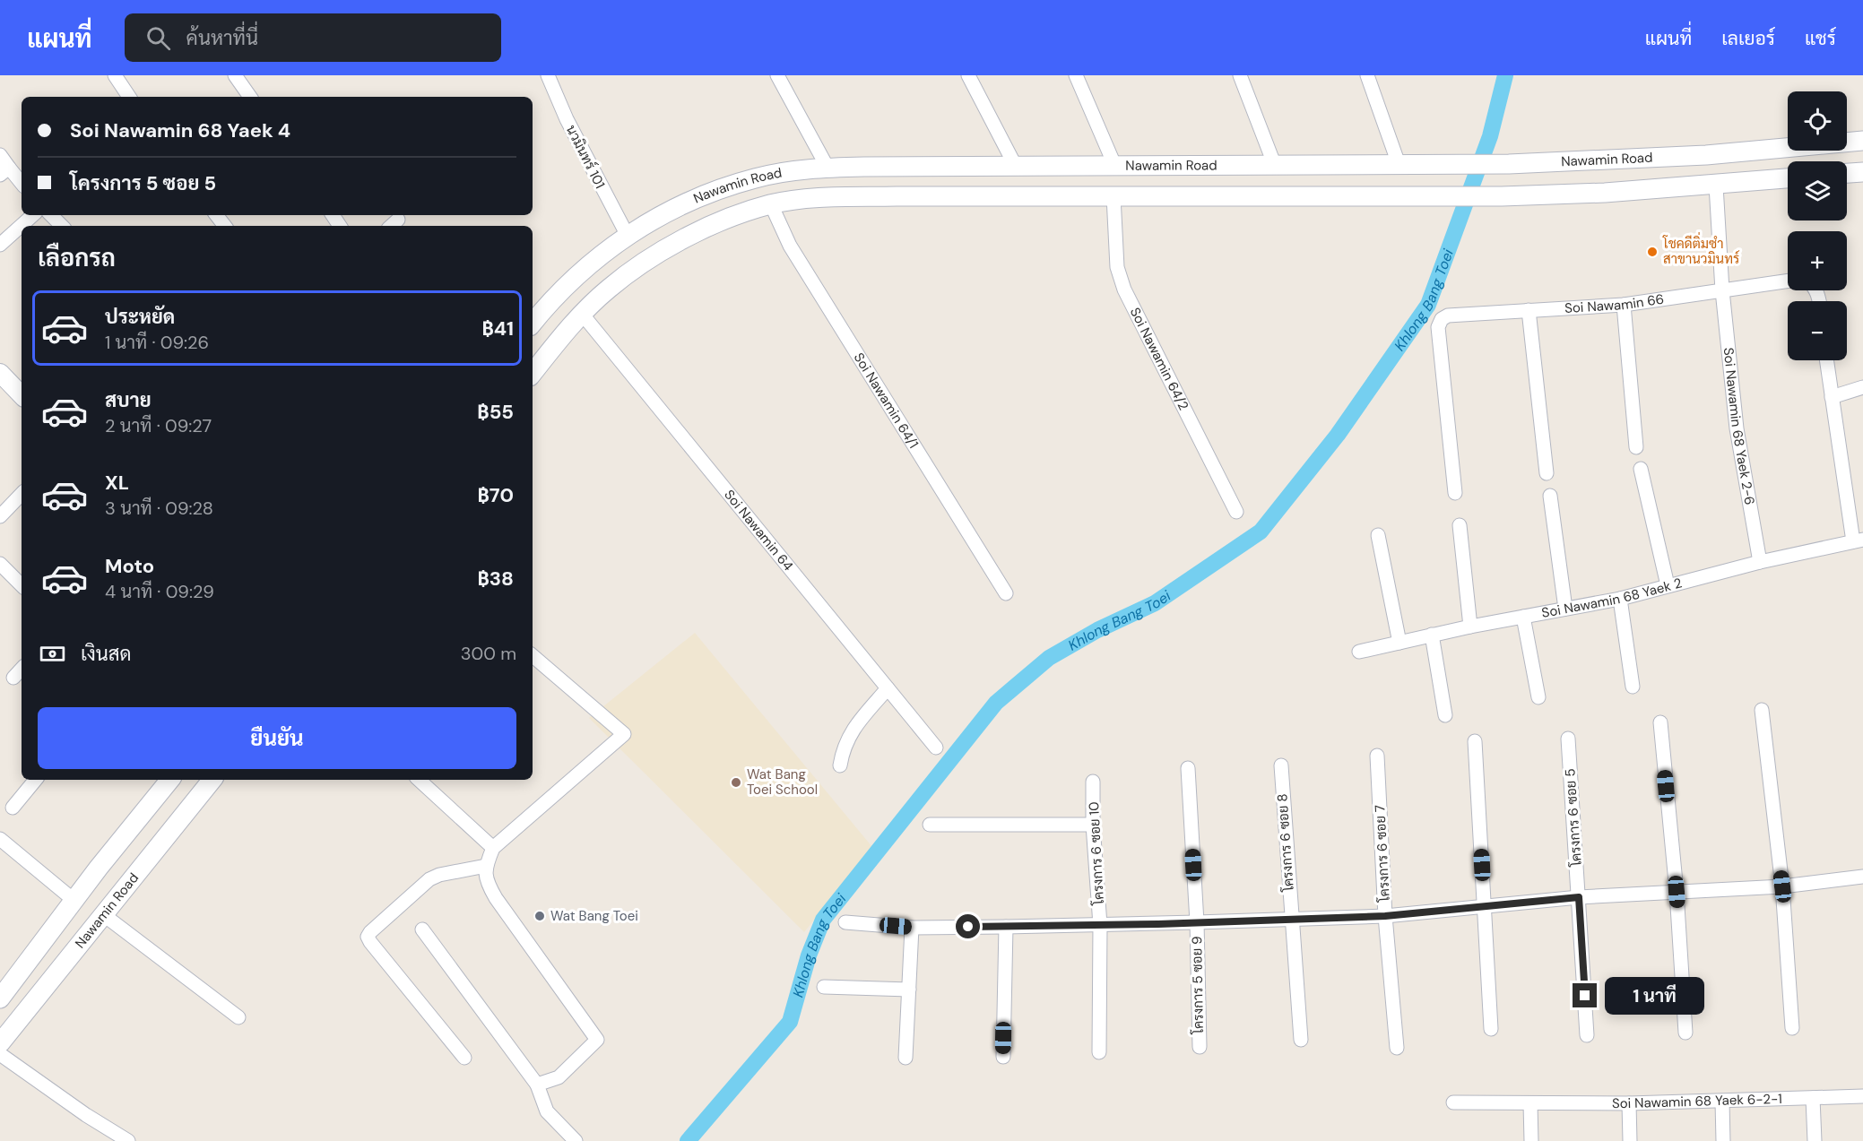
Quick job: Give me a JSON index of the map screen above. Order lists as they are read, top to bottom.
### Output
{
  "streets": {
    "main road": ["Nawamin Road"],
    "street": [
      "นวมินทร์ 101",
      "Soi Nawamin 66",
      "Soi Nawamin 64/2",
      "Soi Nawamin 64/1",
      "Soi Nawamin 68 Yaek 2-6",
      "Soi Nawamin 64",
      "Soi Nawamin 68 Yaek 2",
      "โครงการ 6 ซอย 5",
      "โครงการ 6 ซอย 8",
      "โครงการ 6 ซอย 10",
      "โครงการ 6 ซอย 7",
      "โครงการ 5 ซอย 9",
      "Soi Nawamin 68 Yaek 6-2-1"
    ]
  },
  "crossings": [
    ["นวมินทร์ 101", "Nawamin Road"],
    ["Nawamin Road", "Soi Nawamin 64/2"],
    ["Nawamin Road", "Soi Nawamin 64/1"],
    ["Nawamin Road", "Soi Nawamin 68 Yaek 2-6"],
    ["Nawamin Road", "Soi Nawamin 64"],
    ["Soi Nawamin 66", "Soi Nawamin 68 Yaek 2-6"],
    ["Soi Nawamin 68 Yaek 2-6", "Soi Nawamin 68 Yaek 2"]
  ],
  "water": ["Khlong Bang Toei"],
  "places": ["โชคดีติ่มซำ สาขานวมินทร์", "Wat Bang Toei School", "Wat Bang Toei"],
  "page": {
    "header": "แผนที่",
    "search": "ค้นหาที่นี่",
    "nav": ["แผนที่", "เลเยอร์", "แชร์"],
    "map_buttons": ["+", "−"],
    "banner": ["Soi Nawamin 68 Yaek 4", "โครงการ 5 ซอย 5"],
    "heading": "เลือกรถ",
    "list": [
      {
        "name": "ประหยัด",
        "note": "1 นาที · 09:26",
        "value": "฿41"
      },
      {
        "name": "สบาย",
        "note": "2 นาที · 09:27",
        "value": "฿55"
      },
      {
        "name": "XL",
        "note": "3 นาที · 09:28",
        "value": "฿70"
      },
      {
        "name": "Moto",
        "note": "4 นาที · 09:29",
        "value": "฿38"
      }
    ],
    "pay": ["เงินสด", "300 m"],
    "buttons": "ยืนยัน",
    "bubble": "1 นาที"
  }
}
